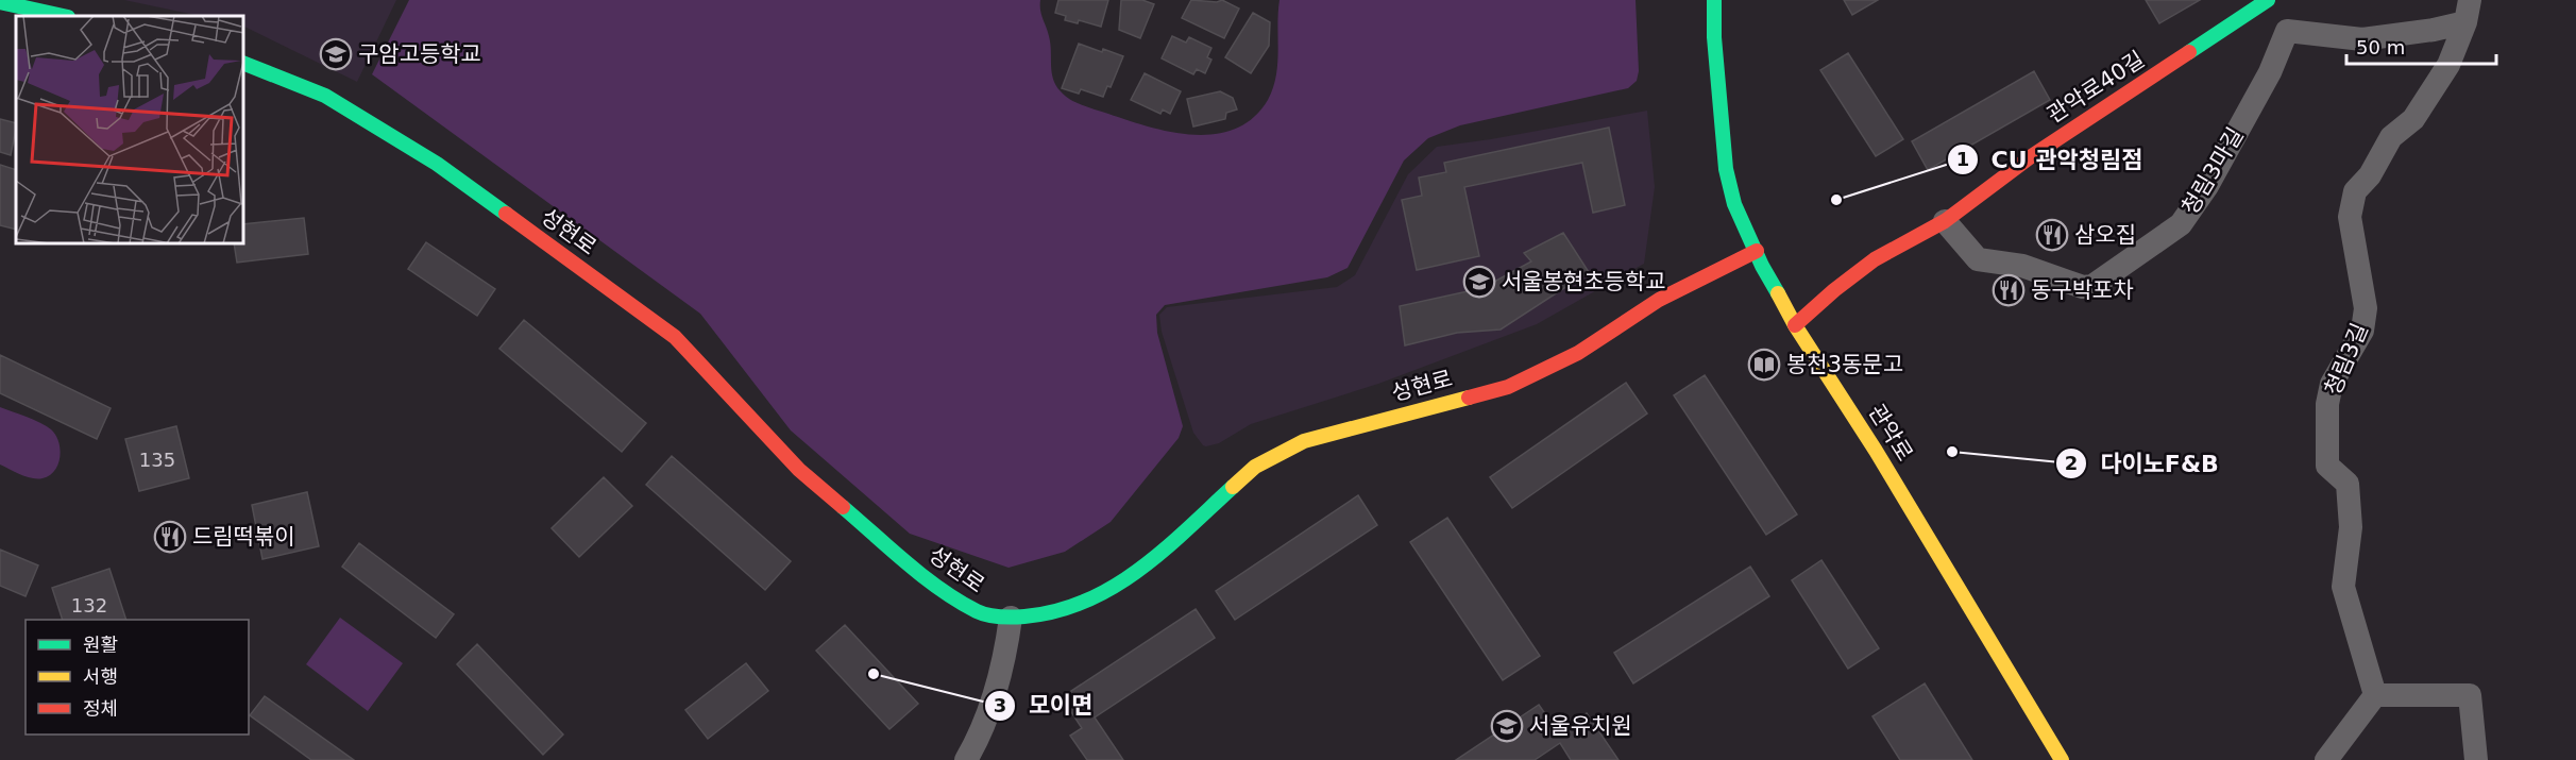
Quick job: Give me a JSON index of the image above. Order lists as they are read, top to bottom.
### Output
{
  "streets": {
    "street": [
      "관악로40길",
      "청림3마길",
      "성현로",
      "청림3길",
      "관악로"
    ]
  },
  "crossings": [
    ["관악로40길", "청림3마길"],
    ["관악로40길", "관악로"],
    ["청림3마길", "청림3길"],
    ["성현로", "관악로"]
  ],
  "places": {
    "school or university": ["구암고등학교", "서울봉현초등학교", "서울유치원"],
    "other": ["CU 관악청림점", "다이노F&B", "모이면"],
    "restaurant": ["삼오집", "동구박포차", "드림떡볶이"],
    "library": ["봉천3동문고"]
  },
  "house_numbers": ["135", "132"],
  "legend": ["원활", "서행", "정체"],
  "scale_bar": "50 m"
}
